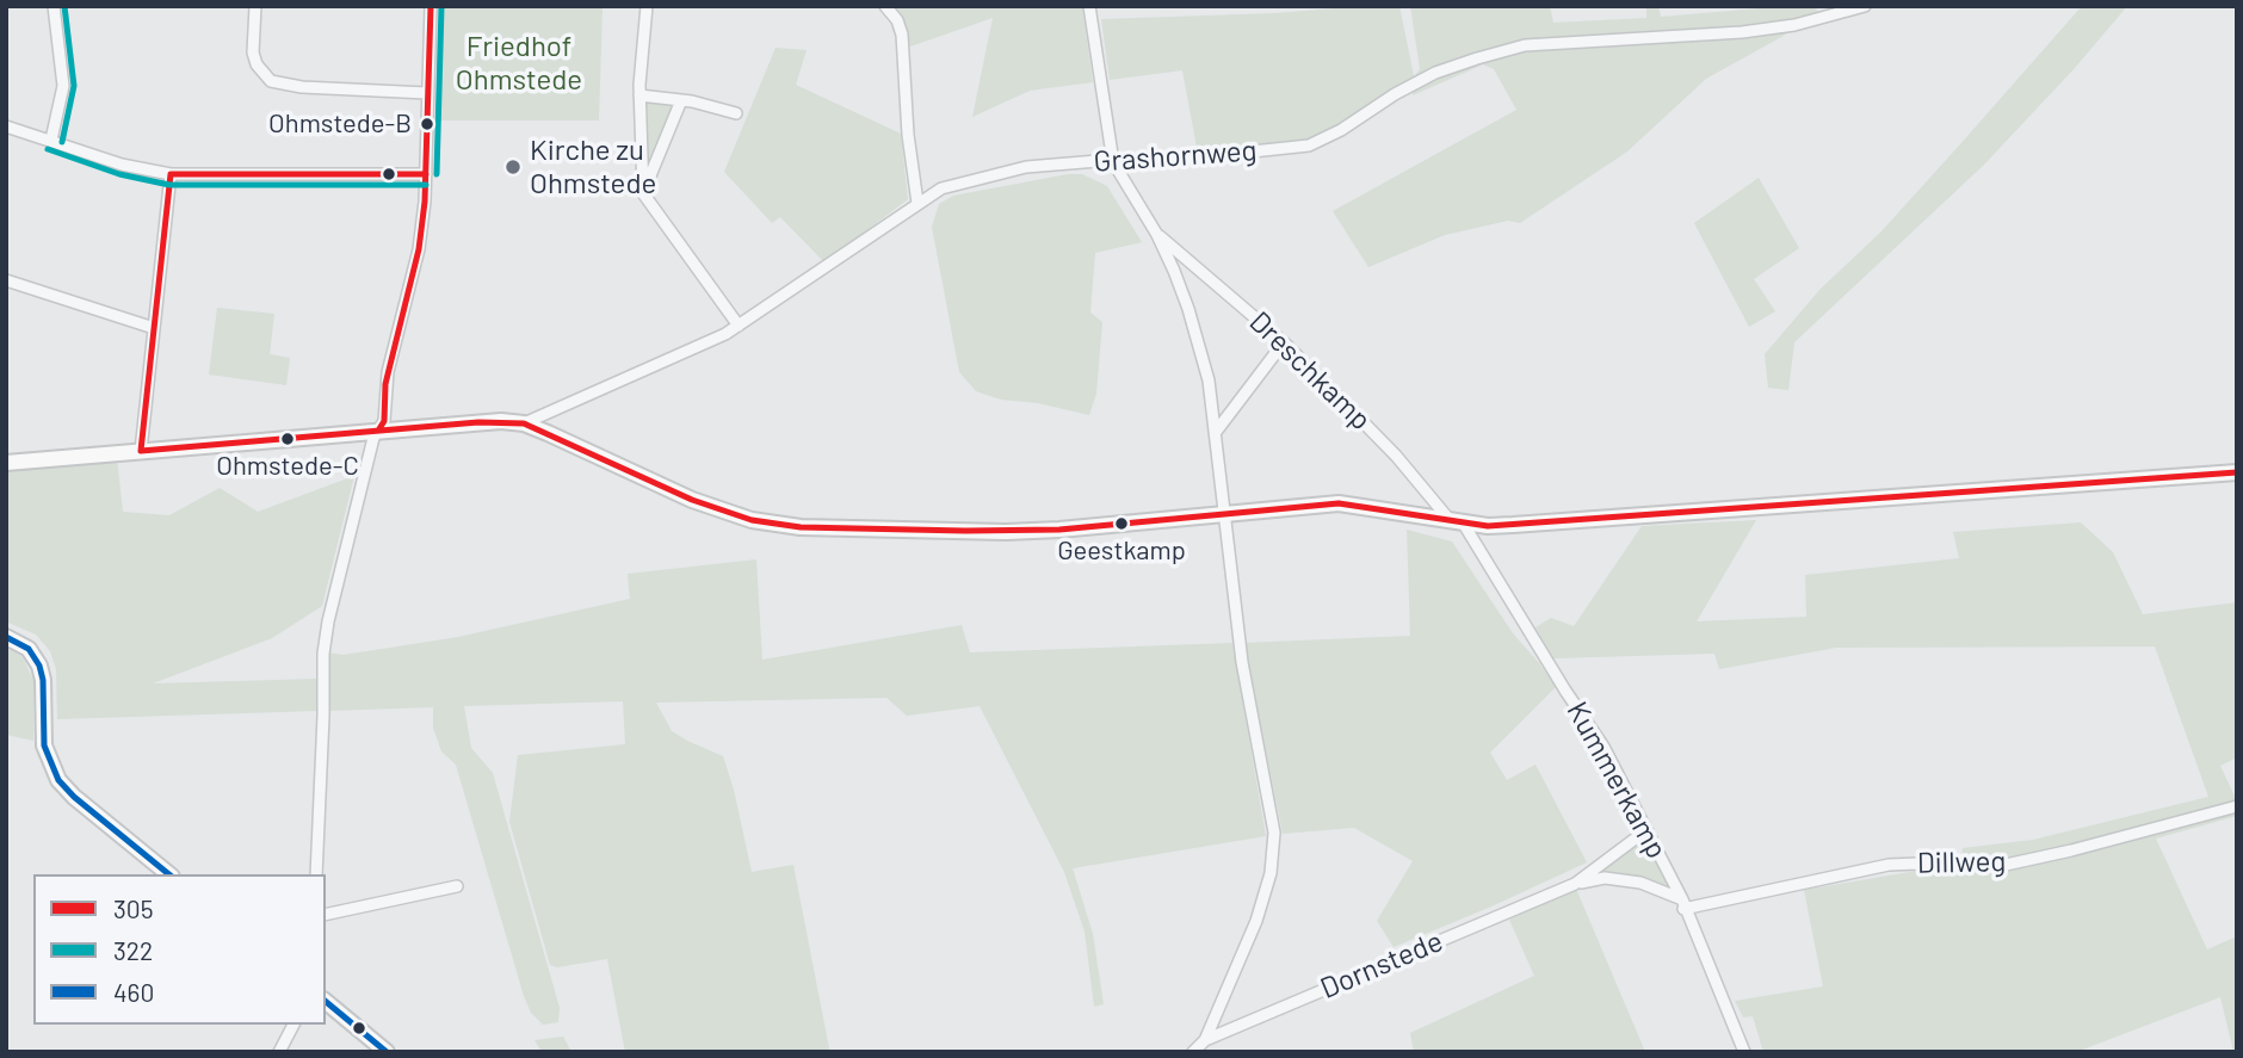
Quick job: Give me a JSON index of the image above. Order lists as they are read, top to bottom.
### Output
{
  "streets": {
    "street": [
      "Grashornweg",
      "Dreschkamp",
      "Kummerkamp",
      "Dillweg",
      "Dornstede"
    ]
  },
  "crossings": [
    ["Dreschkamp", "Kummerkamp"],
    ["Kummerkamp", "Dillweg"],
    ["Kummerkamp", "Dornstede"],
    ["Dillweg", "Dornstede"]
  ],
  "parks": ["Friedhof Ohmstede"],
  "places": [
    "Ohmstede-B",
    "Kirche zu Ohmstede",
    "Ohmstede-C",
    "Geestkamp"
  ],
  "lines": ["transit line 305", "transit line 322", "transit line 460"],
  "legend": ["305", "322", "460"]
}
